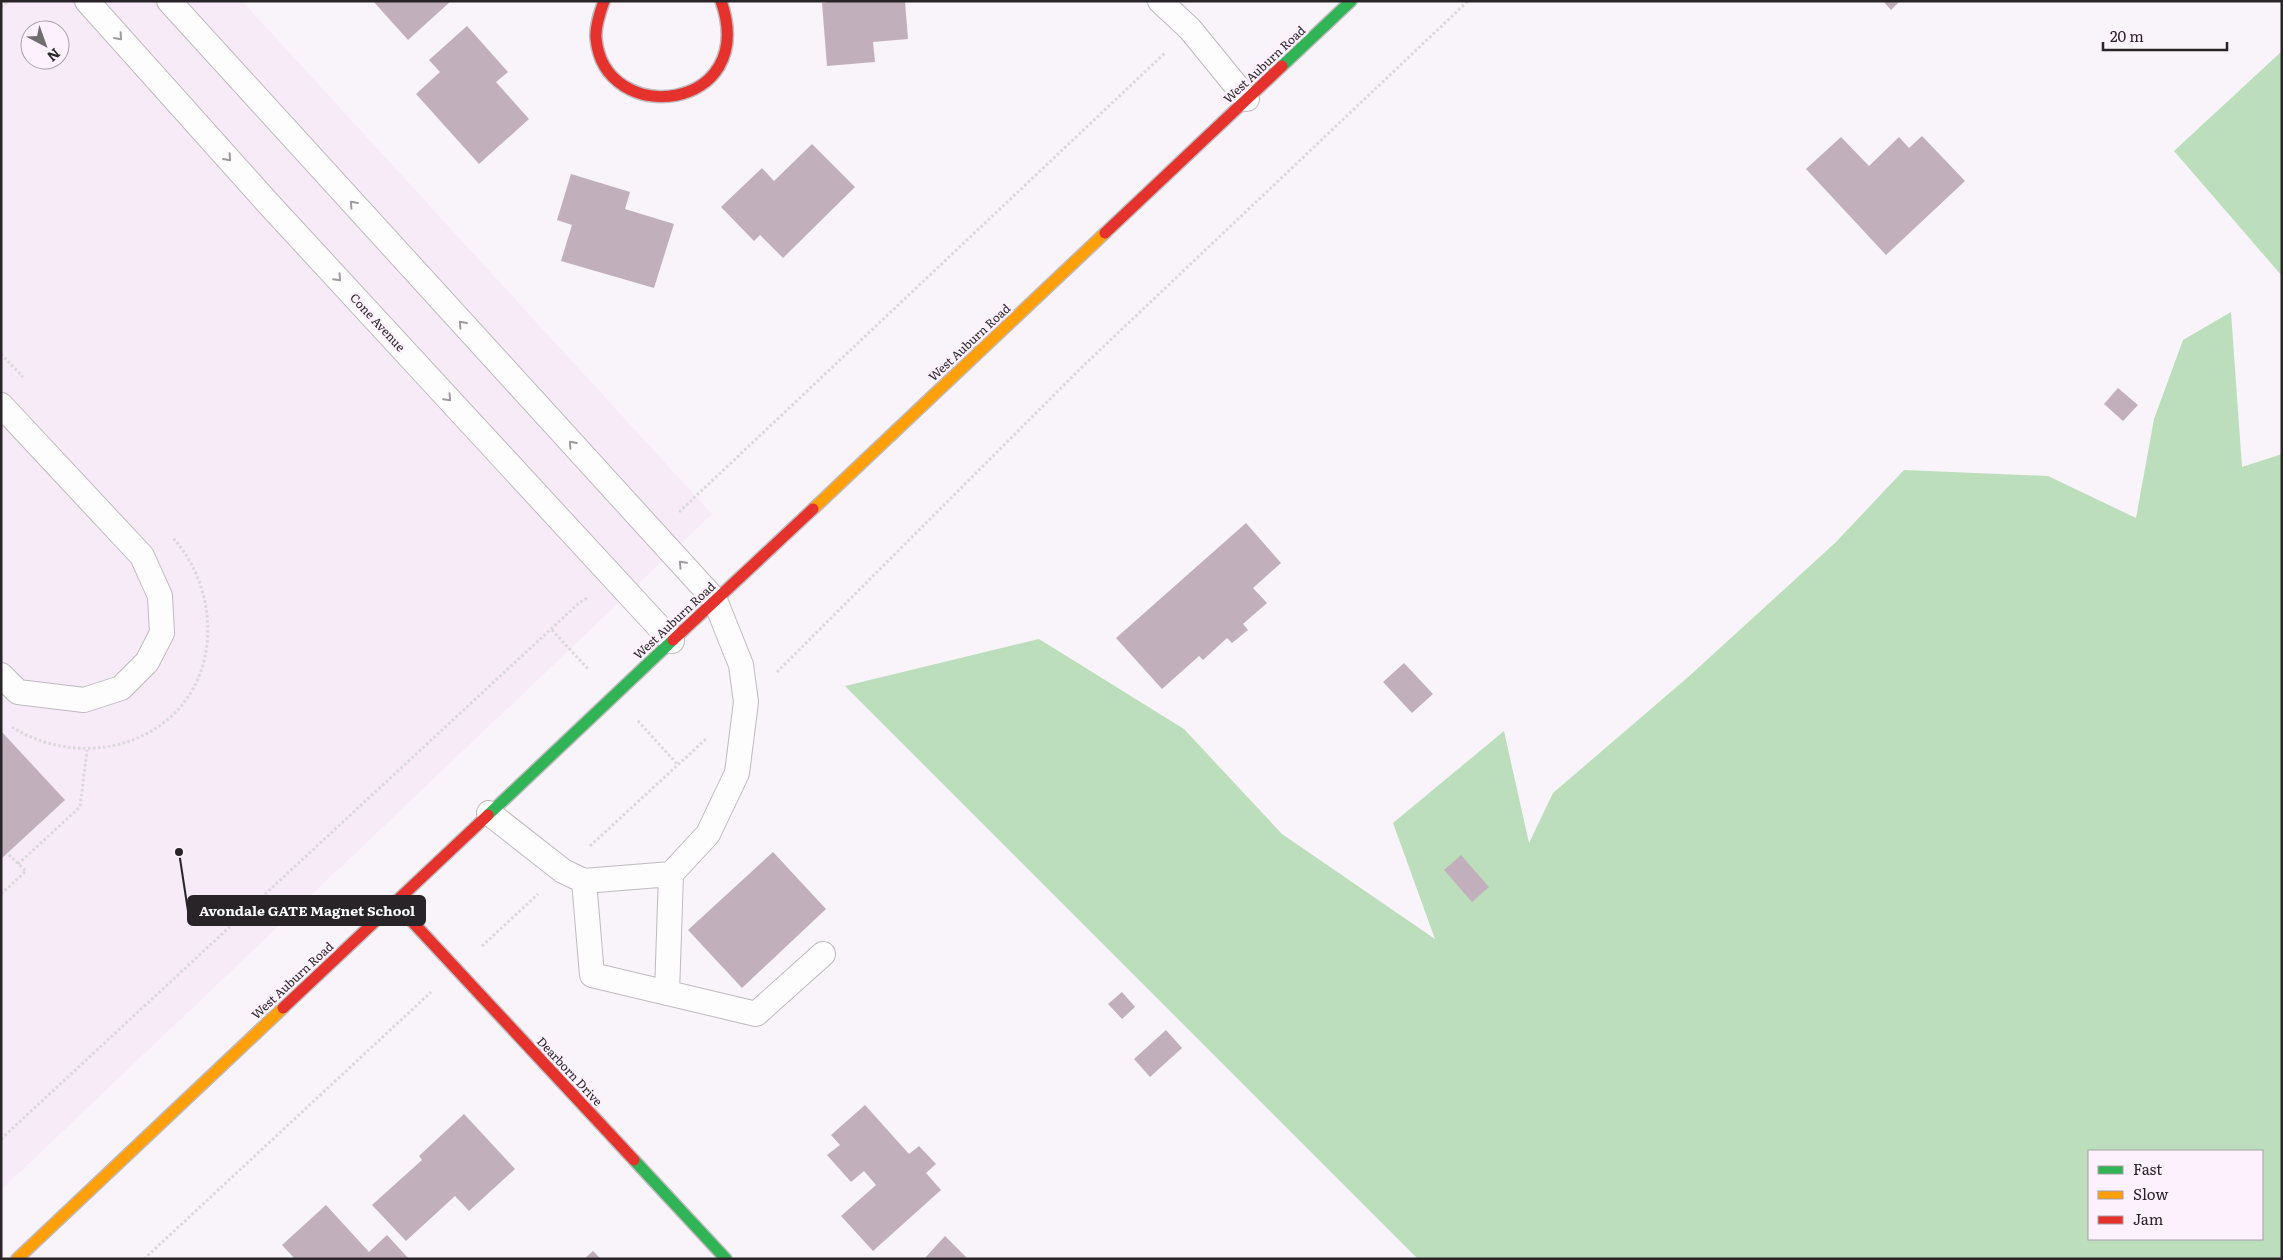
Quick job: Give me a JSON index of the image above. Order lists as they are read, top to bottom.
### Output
{
  "streets": {
    "main road": ["West Auburn Road", "Dearborn Drive"],
    "lane": ["Cone Avenue"]
  },
  "crossings": [
    ["West Auburn Road", "Cone Avenue"],
    ["West Auburn Road", "Dearborn Drive"]
  ],
  "places": ["Avondale GATE Magnet School"],
  "legend": ["Fast", "Slow", "Jam"],
  "scale_bar": "20 m",
  "north": "bottom right"
}
